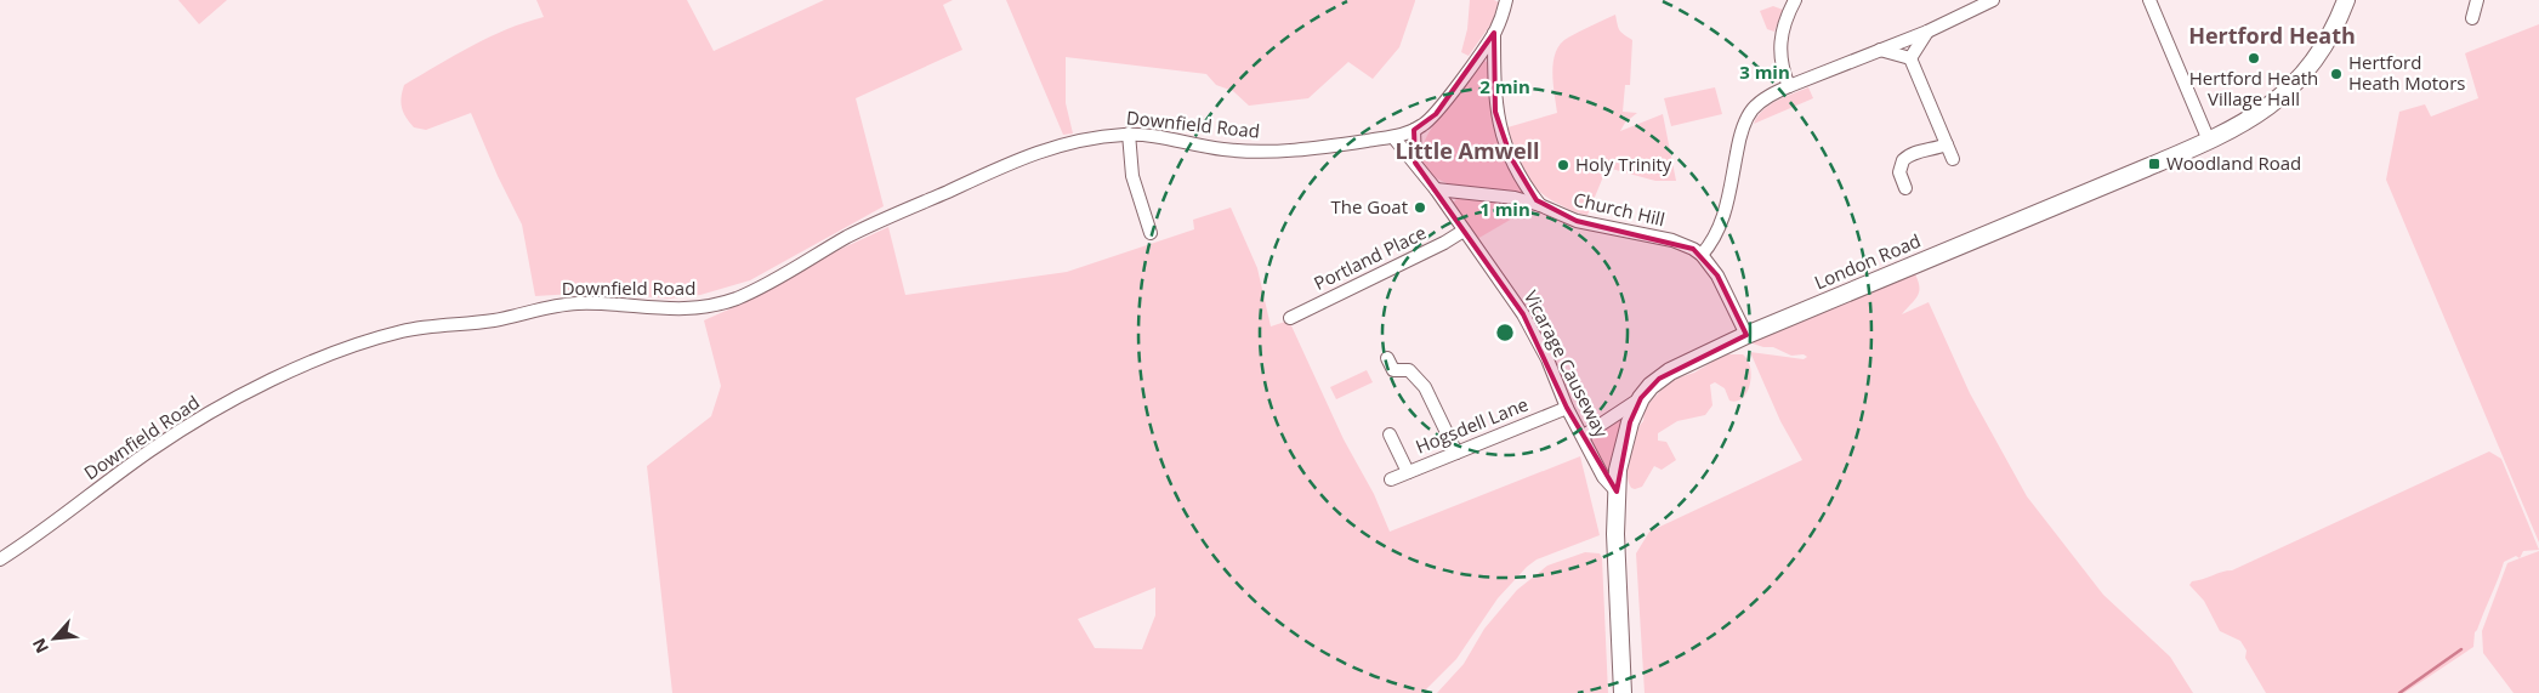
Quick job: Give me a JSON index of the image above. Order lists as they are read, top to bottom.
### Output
{
  "streets": {
    "main road": ["London Road"],
    "street": [
      "Downfield Road",
      "Church Hill",
      "Portland Place",
      "Vicarage Causeway",
      "Hogsdell Lane"
    ]
  },
  "crossings": [
    ["Downfield Road", "Vicarage Causeway"],
    ["Church Hill", "London Road"],
    ["Church Hill", "Vicarage Causeway"],
    ["Portland Place", "Vicarage Causeway"],
    ["London Road", "Vicarage Causeway"],
    ["Vicarage Causeway", "Hogsdell Lane"]
  ],
  "districts": ["Hertford Heath", "Little Amwell"],
  "places": {
    "other": [
      "Hertford Heath Village Hall",
      "Hertford Heath Motors",
      "Holy Trinity",
      "The Goat"
    ],
    "transit": ["Woodland Road"]
  },
  "north": "bottom left",
  "rings": ["3 min", "2 min", "1 min"]
}
